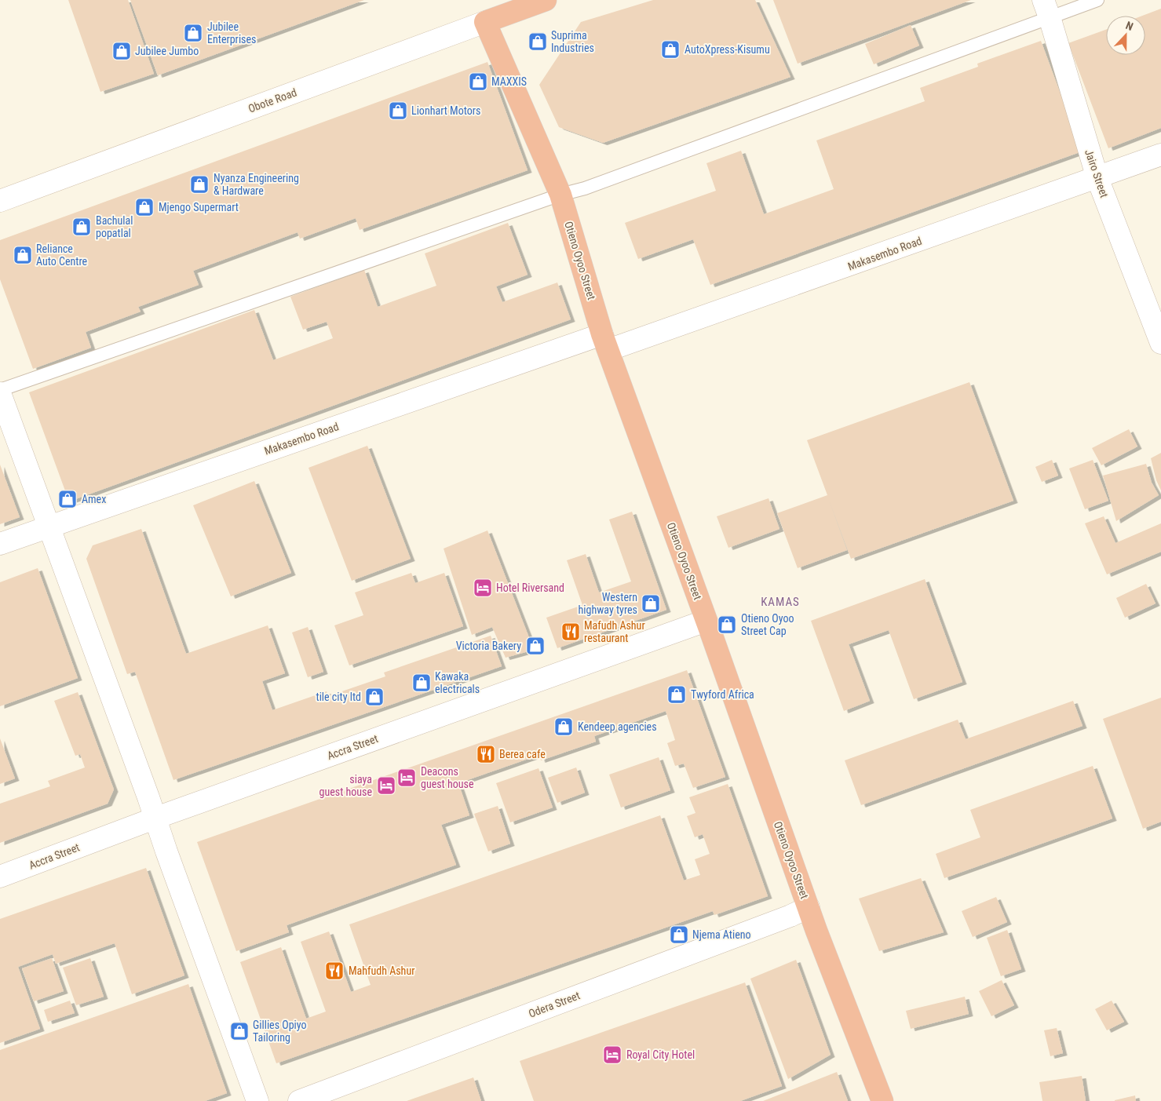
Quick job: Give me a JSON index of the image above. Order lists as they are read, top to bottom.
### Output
{
  "streets": {
    "highway": ["Obote Road", "Otieno Oyoo Street"],
    "street": [
      "Jairo Street",
      "Makasembo Road",
      "Accra Street",
      "Odera Street"
    ]
  },
  "crossings": [
    ["Obote Road", "Otieno Oyoo Street"],
    ["Jairo Street", "Makasembo Road"],
    ["Makasembo Road", "Otieno Oyoo Street"],
    ["Otieno Oyoo Street", "Accra Street"],
    ["Otieno Oyoo Street", "Odera Street"]
  ],
  "districts": ["KAMAS"],
  "places": {
    "shop": [
      "Jubilee Enterprises",
      "Suprima Industries",
      "AutoXpress-Kisumu",
      "Jubilee Jumbo",
      "MAXXIS",
      "Lionhart Motors",
      "Nyanza Engineering & Hardware",
      "Mjengo Supermart",
      "Bachulal popatlal",
      "Reliance Auto Centre",
      "Amex",
      "Western highway tyres",
      "Otieno Oyoo Street Cap",
      "Victoria Bakery",
      "Kawaka electricals",
      "Twyford Africa",
      "tile city ltd",
      "Kendeep agencies",
      "Njema Atieno",
      "Gillies Opiyo Tailoring"
    ],
    "hotel": [
      "Hotel Riversand",
      "Deacons guest house",
      "siaya guest house",
      "Royal City Hotel"
    ],
    "restaurant": ["Mafudh Ashur restaurant", "Berea cafe", "Mahfudh Ashur"]
  },
  "north": "top"
}
